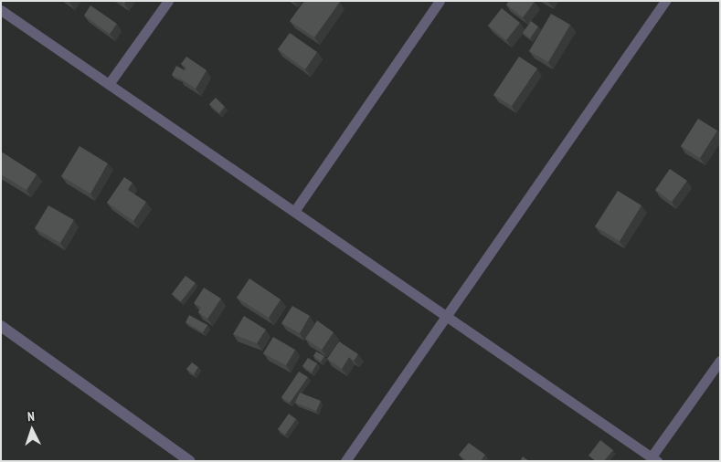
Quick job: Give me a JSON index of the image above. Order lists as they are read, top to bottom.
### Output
{
  "north": "top"
}
